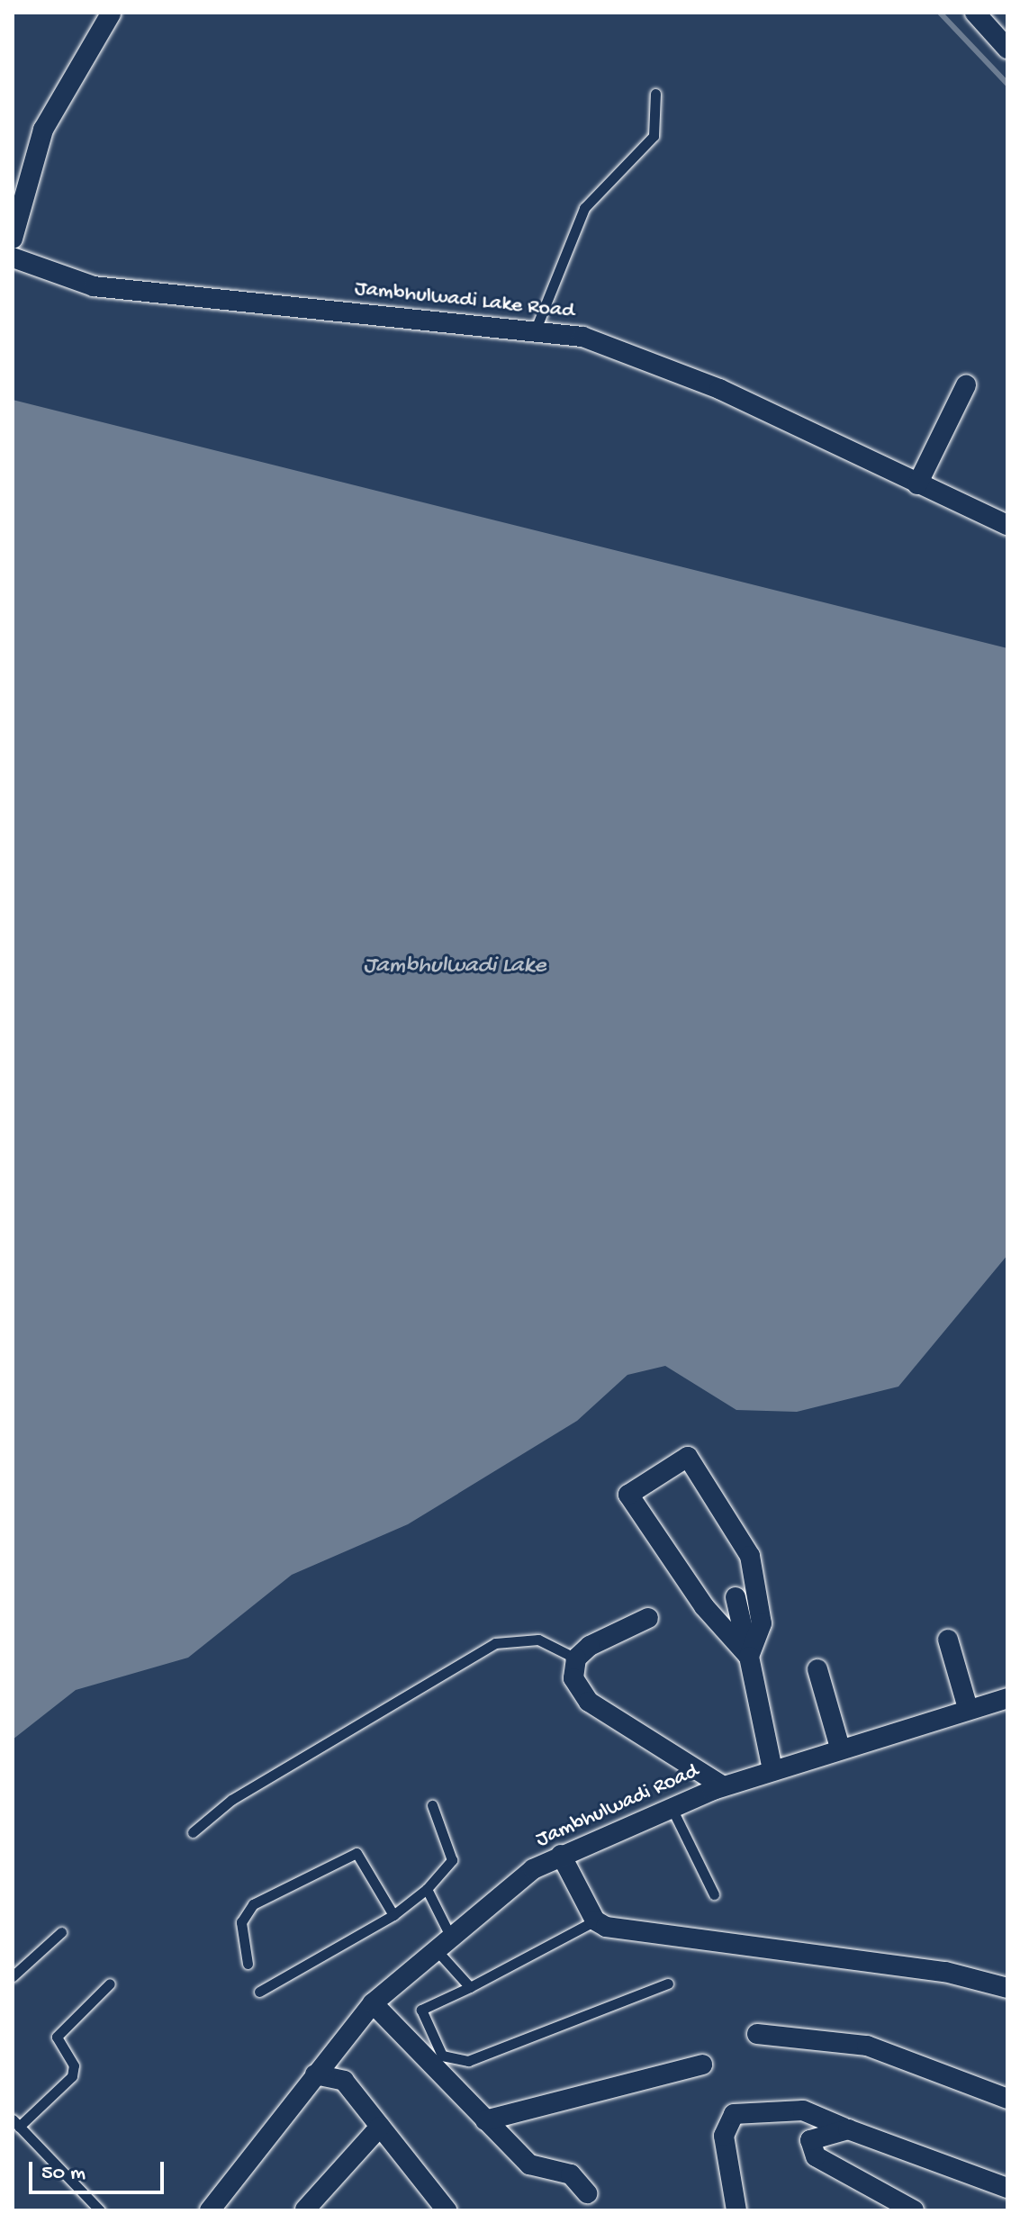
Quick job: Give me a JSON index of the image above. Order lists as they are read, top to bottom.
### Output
{
  "streets": {
    "street": ["Jambhulwadi Lake Road", "Jambhulwadi Road"]
  },
  "water": ["Jambhulwadi Lake"],
  "scale_bar": "50 m"
}
